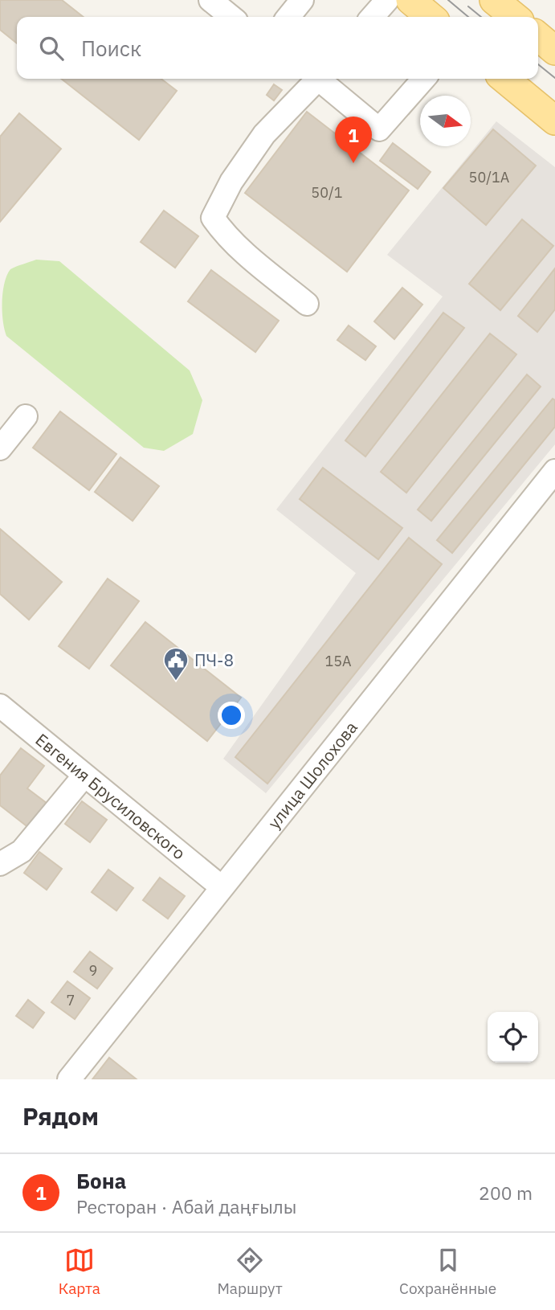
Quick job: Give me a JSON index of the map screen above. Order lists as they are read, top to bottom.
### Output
{
  "streets": {
    "street": ["улица Шолохова", "Евгения Брусиловского"]
  },
  "crossings": [
    ["улица Шолохова", "Евгения Брусиловского"]
  ],
  "places": {
    "public building": ["ПЧ-8"]
  },
  "house_numbers": [
    "50/1А",
    "50/1",
    "15А",
    "9",
    "7"
  ],
  "north": "right",
  "page": {
    "search": "Поиск",
    "pins": "1",
    "heading": "Рядом",
    "list": [
      {
        "mark": "1",
        "name": "Бона",
        "note": "Ресторан · Абай даңғылы",
        "value": "200 m"
      }
    ],
    "nav": ["Карта", "Маршрут", "Сохранённые"]
  }
}
